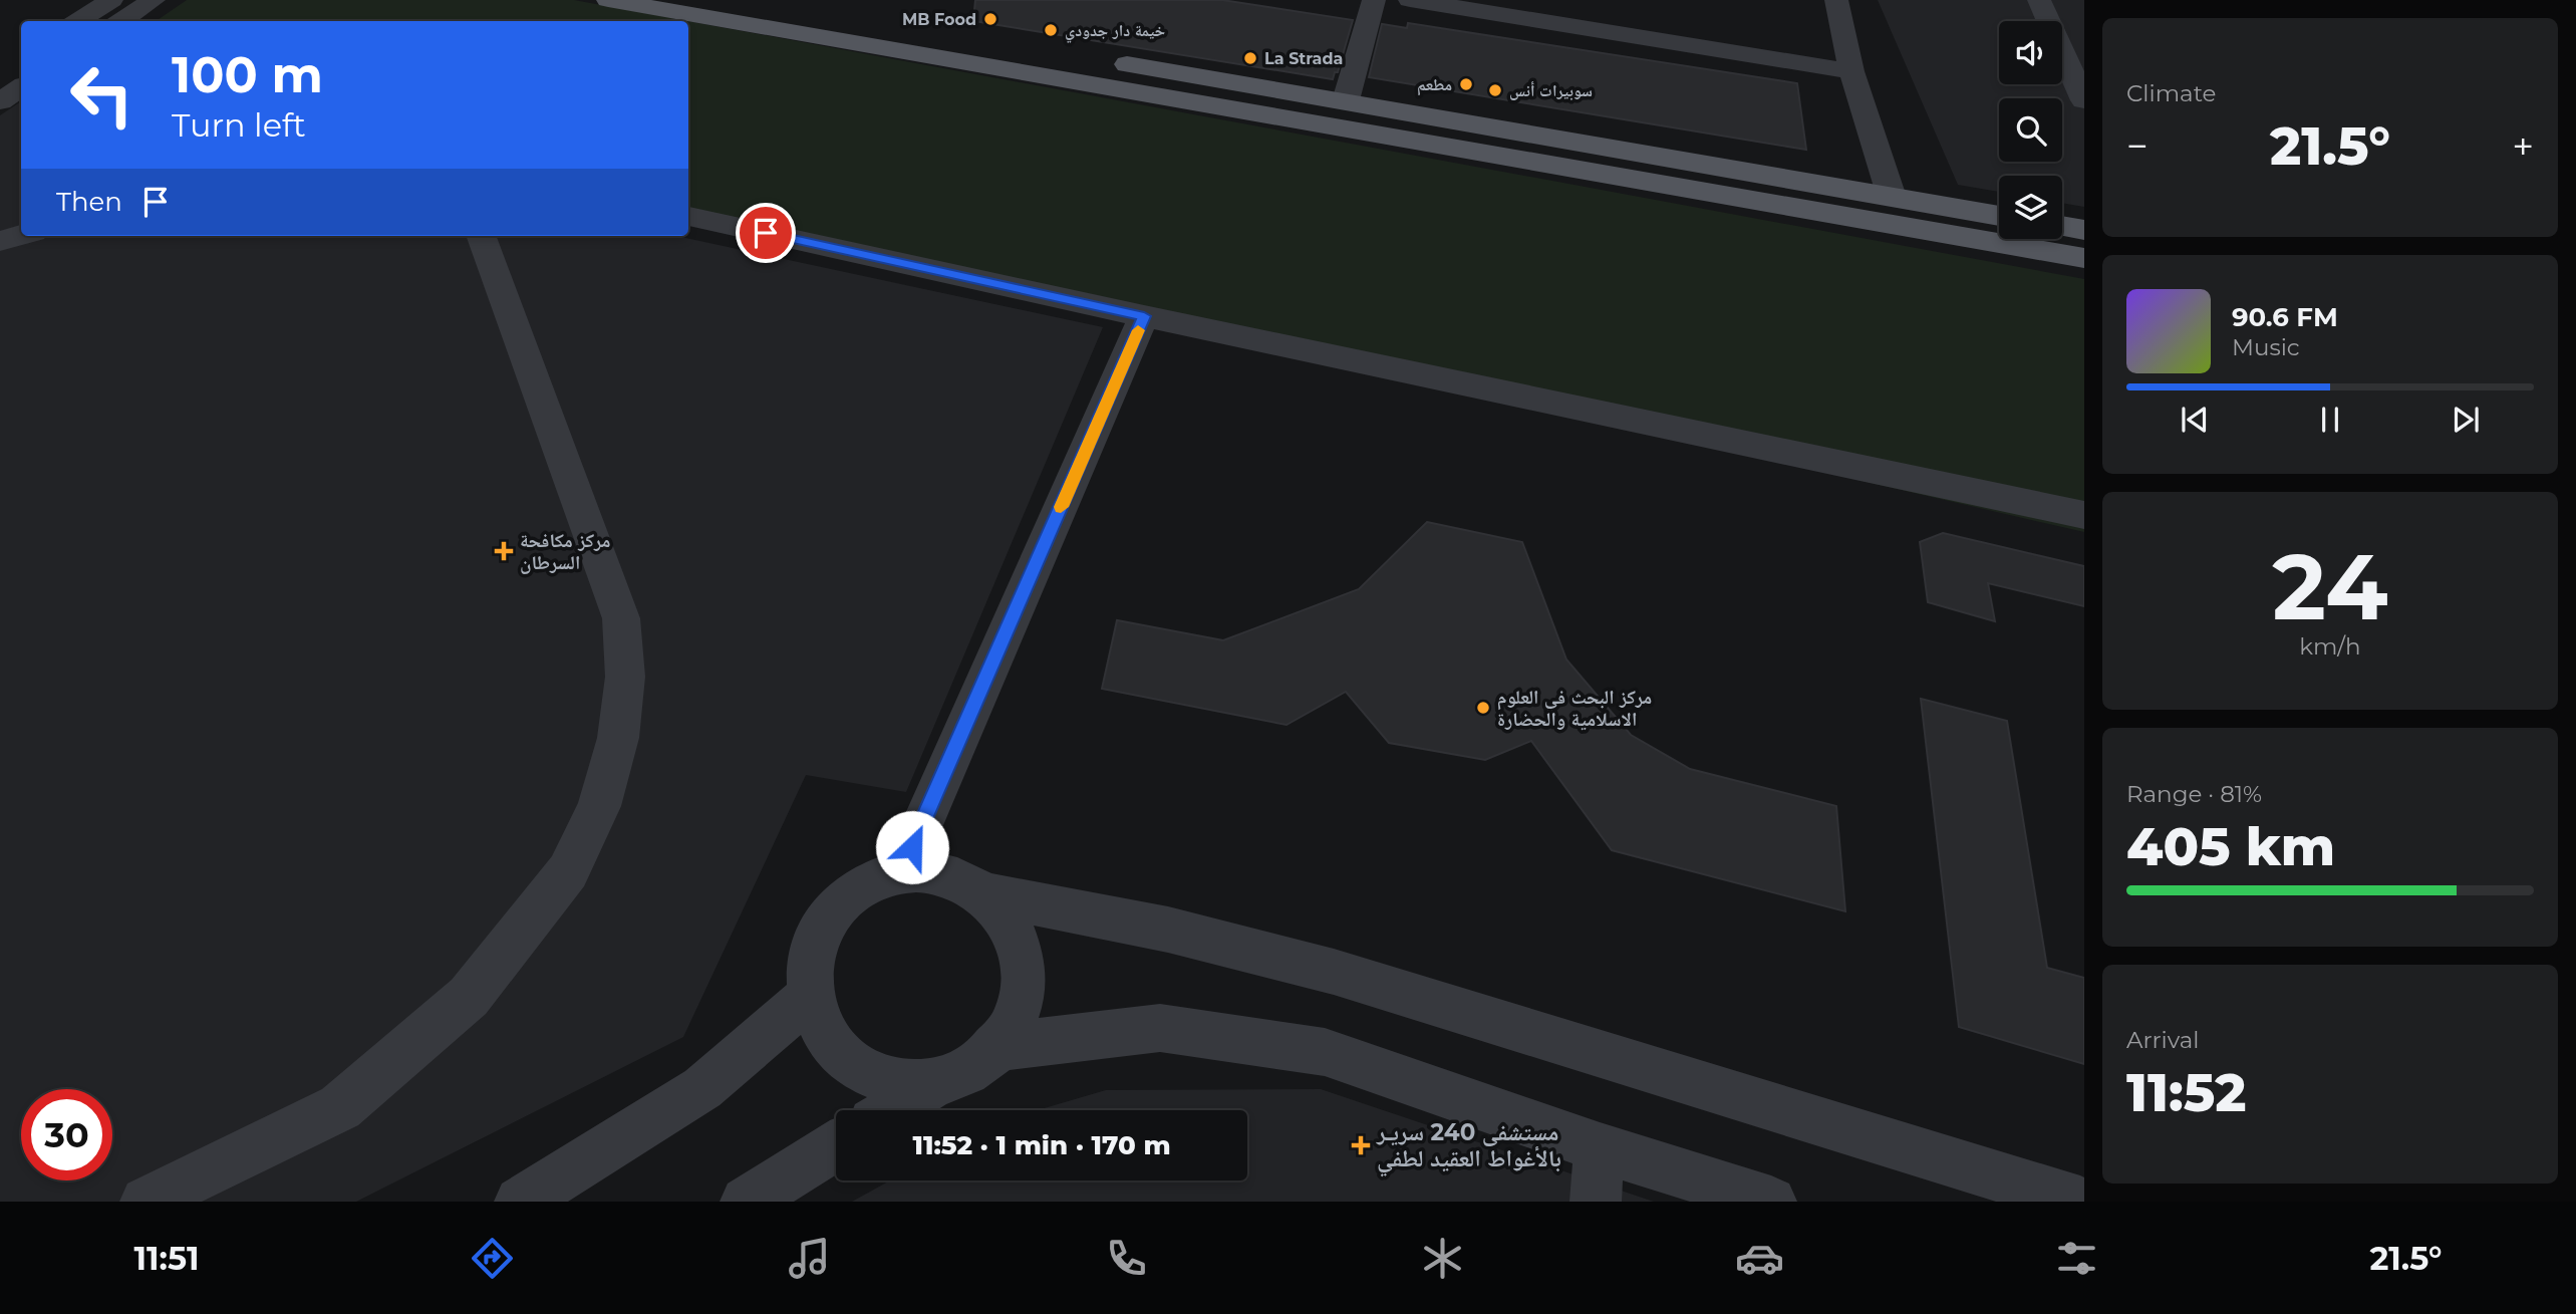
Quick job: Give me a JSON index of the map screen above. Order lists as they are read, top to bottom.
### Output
{
  "places": {
    "other": [
      "MB Food",
      "خيمة دار جدودي",
      "La Strada",
      "مطعم",
      "سوبيرات أنس",
      "مركز البحث في العلوم الاسلامية والحضارة"
    ],
    "health": ["مركز مكافحة السرطان", "مستشفى 240 سريـر بالأغواط العقيد لطفي"]
  },
  "page": {
    "tile": [
      "Climate",
      ["24", "km/h"],
      ["Range · 81%", "405 km"],
      ["Arrival", "11:52"]
    ],
    "turn": ["100 m", "Turn left"],
    "heat": ["−", "21.5°", "+"],
    "then": "Then",
    "song": ["90.6 FM", "Music"],
    "limit": "30",
    "trip": "11:52 · 1 min · 170 m",
    "tabs": ["11:51", "21.5°"]
  }
}
